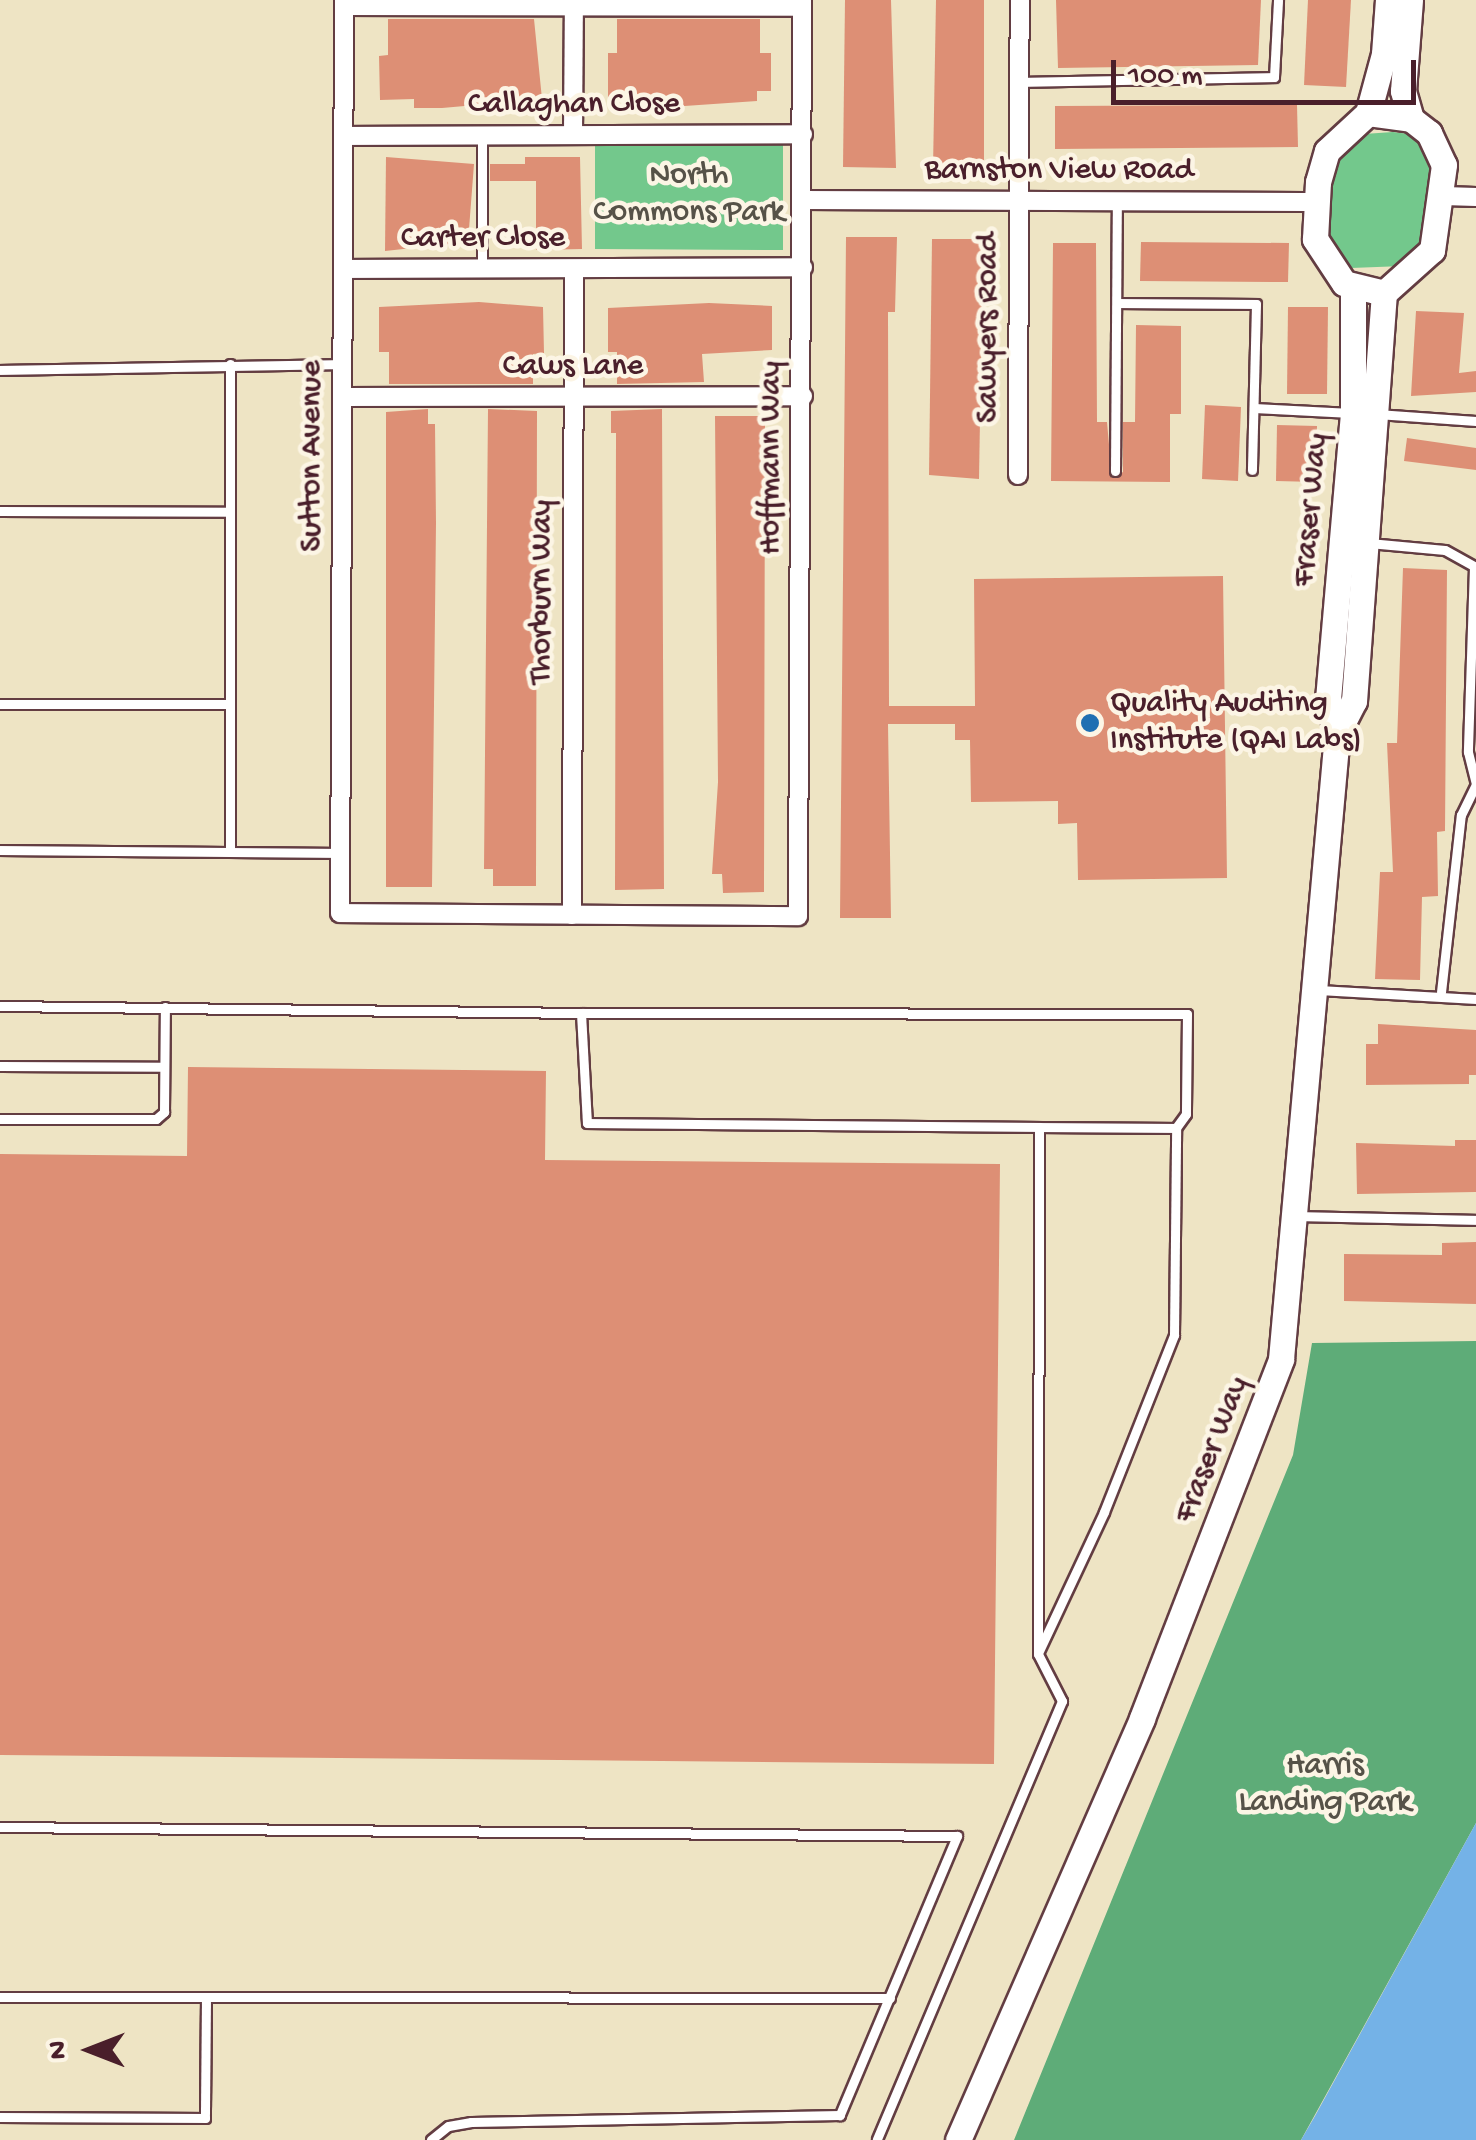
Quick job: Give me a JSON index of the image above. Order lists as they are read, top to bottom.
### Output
{
  "streets": {
    "street": [
      "Callaghan Close",
      "Barnston View Road",
      "Carter Close",
      "Sawyers Road",
      "Caws Lane",
      "Sutton Avenue",
      "Hoffmann Way",
      "Fraser Way",
      "Thorburn Way"
    ]
  },
  "crossings": [
    ["Callaghan Close", "Sutton Avenue"],
    ["Callaghan Close", "Hoffmann Way"],
    ["Barnston View Road", "Sawyers Road"],
    ["Barnston View Road", "Hoffmann Way"],
    ["Barnston View Road", "Fraser Way"],
    ["Carter Close", "Sutton Avenue"],
    ["Carter Close", "Hoffmann Way"],
    ["Carter Close", "Thorburn Way"],
    ["Caws Lane", "Sutton Avenue"],
    ["Caws Lane", "Hoffmann Way"],
    ["Caws Lane", "Thorburn Way"],
    ["Sutton Avenue", "Hoffmann Way"],
    ["Sutton Avenue", "Thorburn Way"],
    ["Hoffmann Way", "Thorburn Way"]
  ],
  "parks": ["North Commons Park", "Harris Landing Park"],
  "places": ["Quality Auditing Institute (QAI Labs)"],
  "scale_bar": "100 m",
  "north": "left"
}
